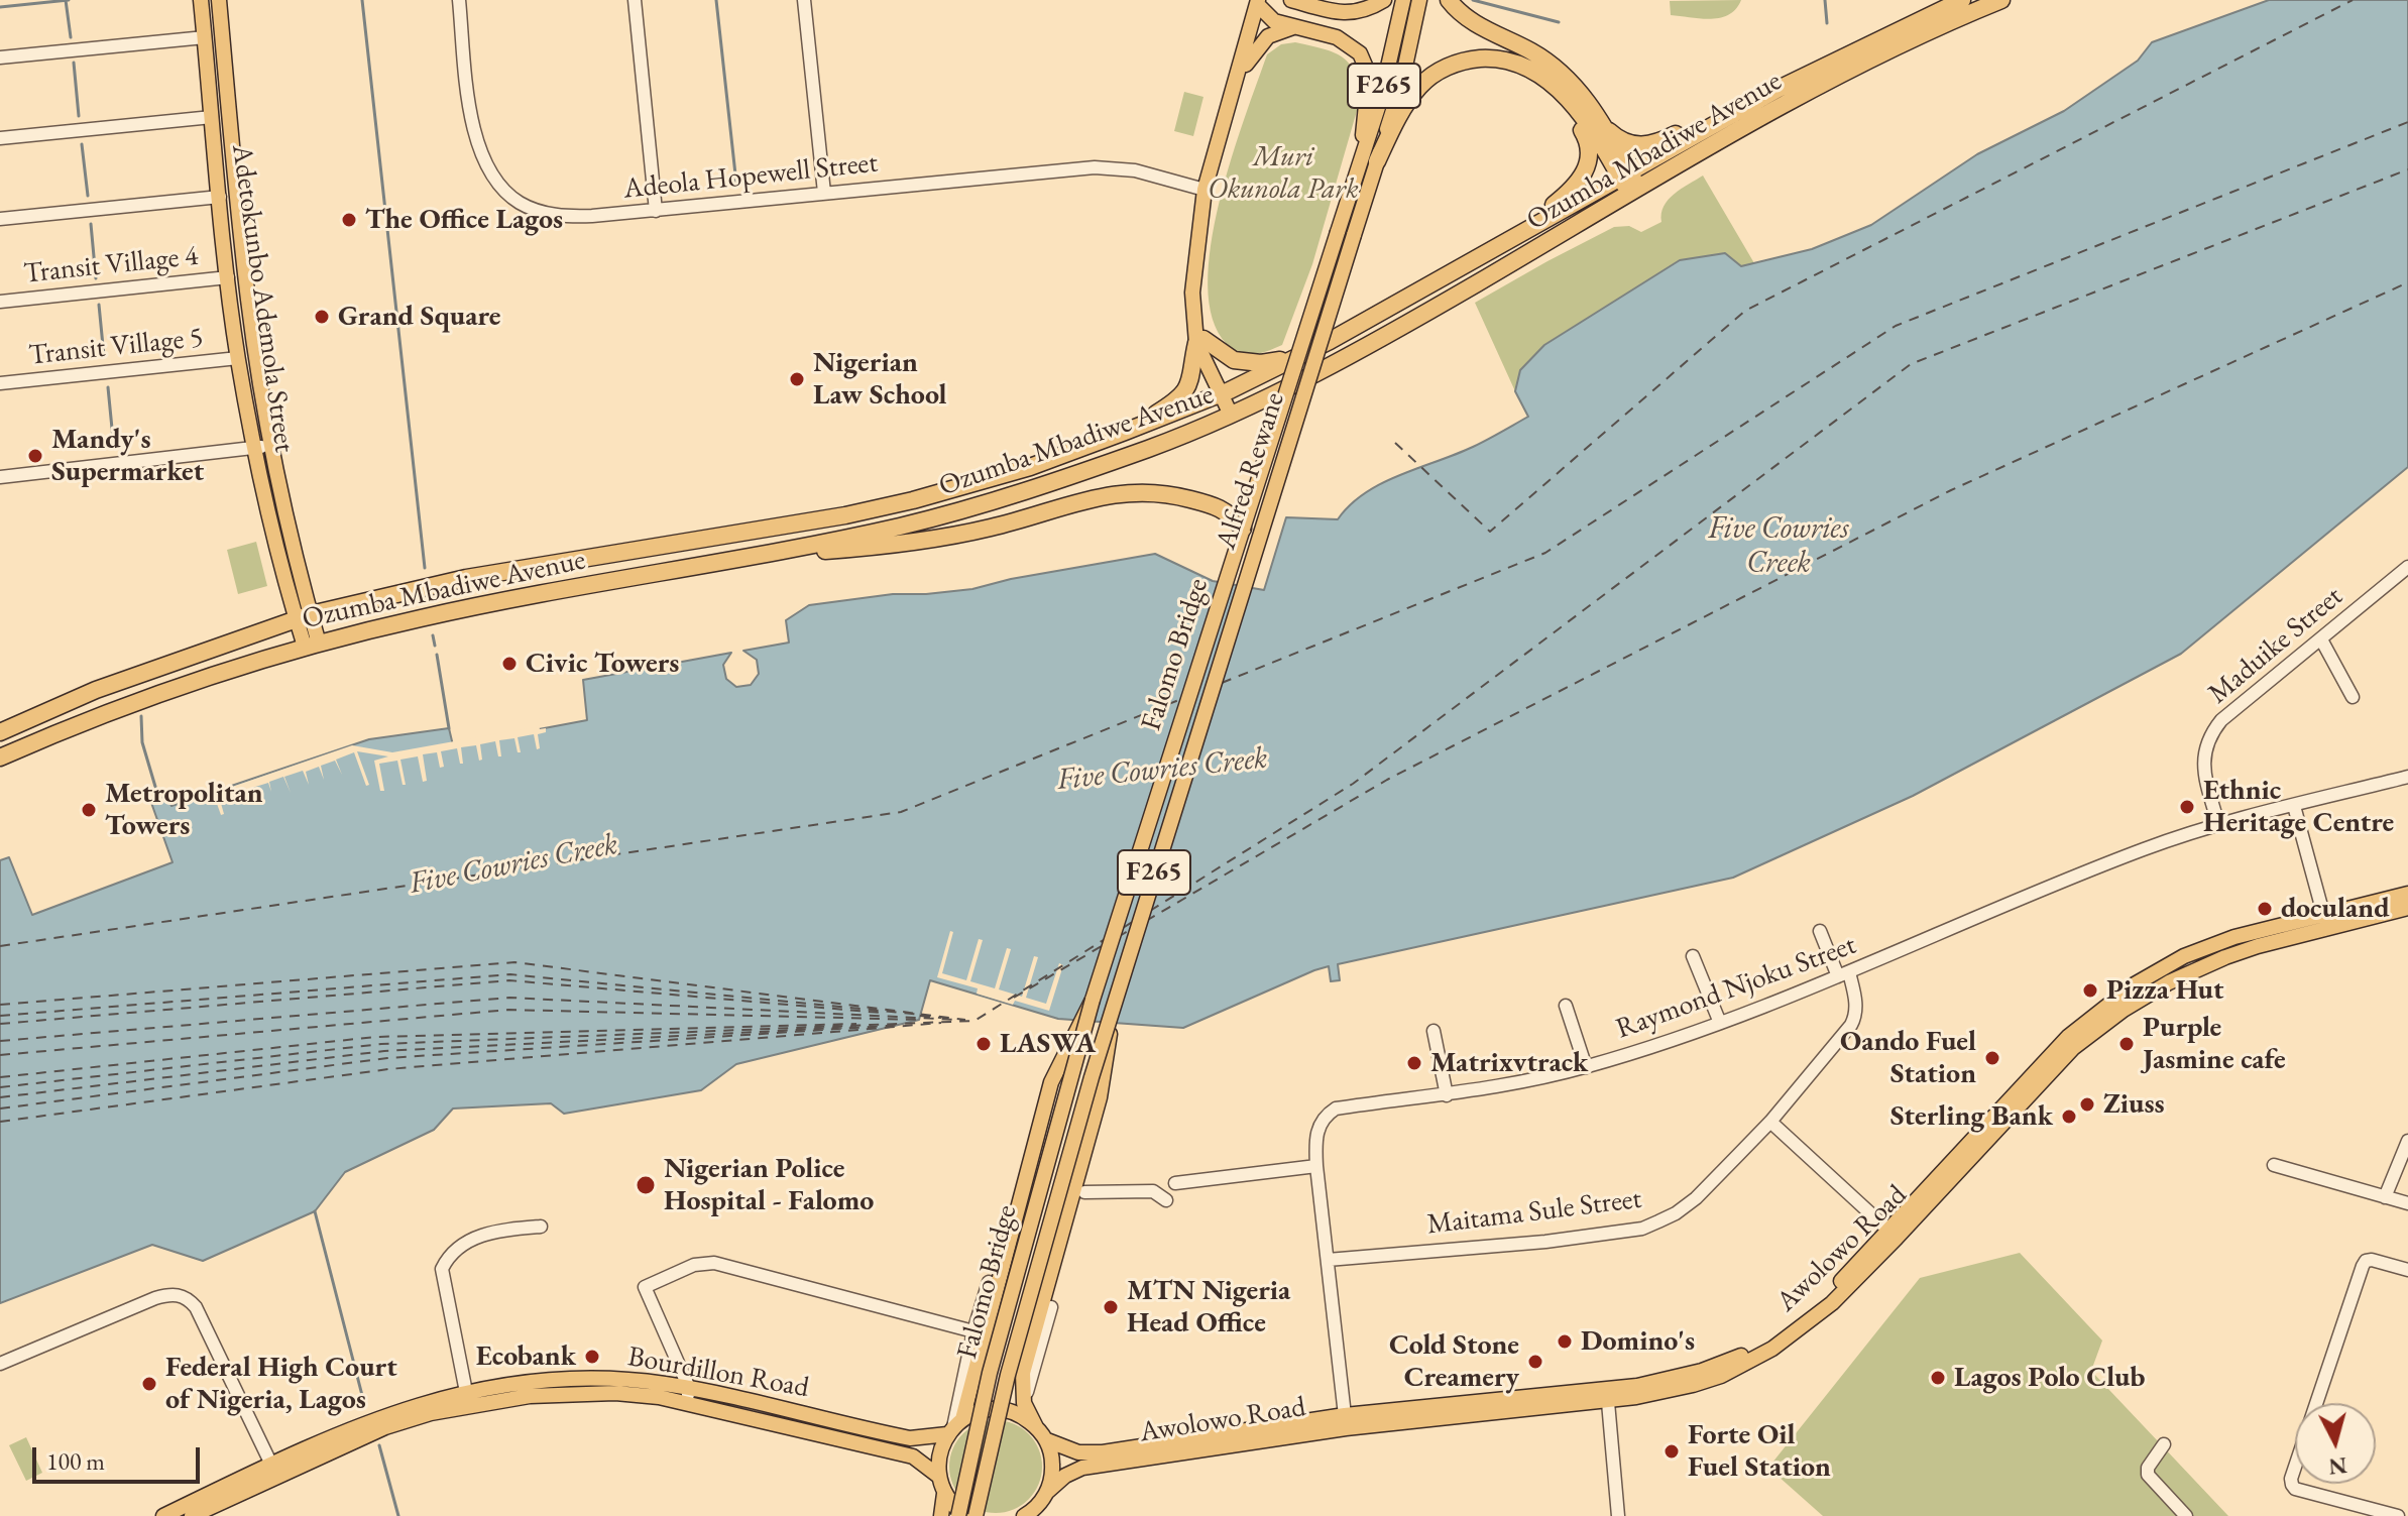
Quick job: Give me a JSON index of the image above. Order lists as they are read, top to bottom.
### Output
{
  "streets": {
    "highway": ["Ozumba Mbadiwe Avenue"],
    "main road": [
      "F265",
      "Adetokunbo Ademola Street",
      "Alfred Rewane",
      "Falomo Bridge",
      "Awolowo Road",
      "Bourdillon Road"
    ],
    "street": [
      "Adeola Hopewell Street",
      "Transit Village 4",
      "Transit Village 5",
      "Maduike Street",
      "Raymond Njoku Street",
      "Maitama Sule Street"
    ]
  },
  "crossings": [
    ["F265", "Alfred Rewane"],
    ["F265", "Falomo Bridge"],
    ["Ozumba Mbadiwe Avenue", "Adetokunbo Ademola Street"],
    ["Transit Village 4", "Adetokunbo Ademola Street"],
    ["Adetokunbo Ademola Street", "Transit Village 5"],
    ["Maduike Street", "Raymond Njoku Street"],
    ["Raymond Njoku Street", "Maitama Sule Street"],
    ["Raymond Njoku Street", "Awolowo Road"]
  ],
  "water": ["Five Cowries Creek"],
  "parks": ["Muri Okunola Park"],
  "places": [
    "The Office Lagos",
    "Grand Square",
    "Nigerian Law School",
    "Mandy's Supermarket",
    "Civic Towers",
    "Ethnic Heritage Centre",
    "Metropolitan Towers",
    "doculand",
    "Pizza Hut",
    "LASWA",
    "Purple Jasmine cafe",
    "Oando Fuel Station",
    "Matrixvtrack",
    "Ziuss",
    "Sterling Bank",
    "Nigerian Police Hospital - Falomo",
    "MTN Nigeria Head Office",
    "Domino's",
    "Ecobank",
    "Cold Stone Creamery",
    "Lagos Polo Club",
    "Federal High Court of Nigeria, Lagos",
    "Forte Oil Fuel Station"
  ],
  "scale_bar": "100 m",
  "north": "bottom"
}
